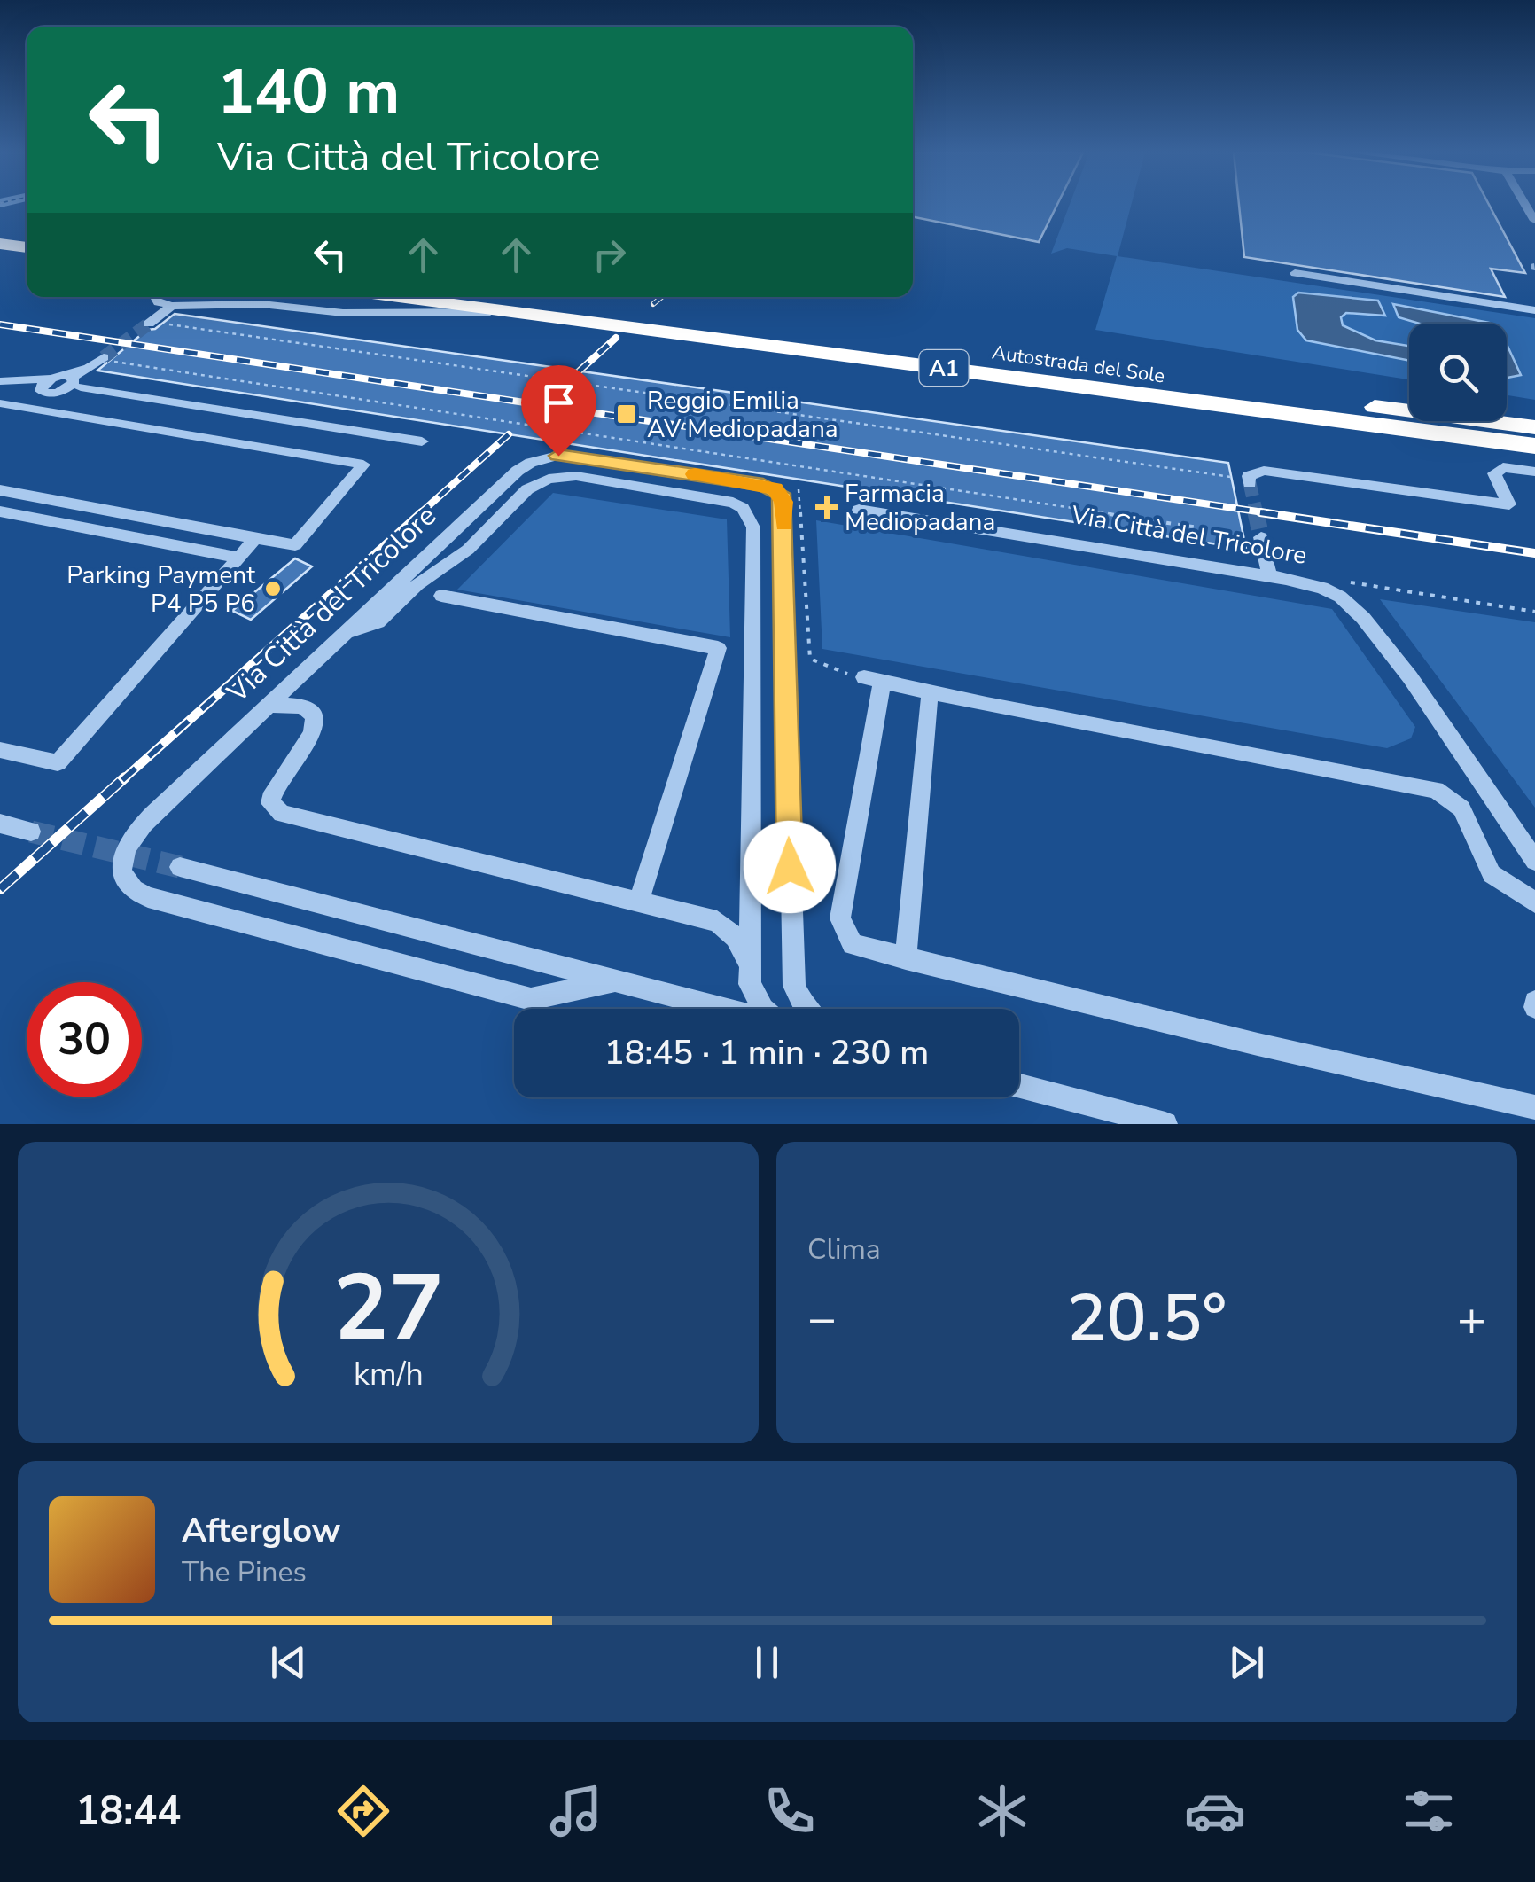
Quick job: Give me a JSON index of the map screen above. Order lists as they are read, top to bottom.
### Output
{
  "streets": {
    "highway": ["Autostrada del Sole", "A1"],
    "street": ["Via Città del Tricolore"]
  },
  "places": {
    "transit": ["Reggio Emilia AV Mediopadana"],
    "health": ["Farmacia Mediopadana"],
    "other": ["Parking Payment P4 P5 P6"]
  },
  "page": {
    "turn": ["140 m", "Via Città del Tricolore"],
    "limit": "30",
    "trip": "18:45 · 1 min · 230 m",
    "tile": "Clima",
    "heat": ["−", "20.5°", "+"],
    "song": ["Afterglow", "The Pines"],
    "tabs": "18:44",
    "gauge": ["27", "km/h"]
  }
}
